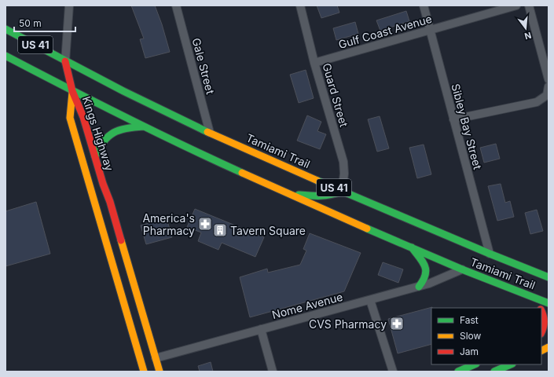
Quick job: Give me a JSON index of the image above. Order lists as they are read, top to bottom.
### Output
{
  "streets": {
    "main road": ["US 41", "Kings Highway", "Tamiami Trail"],
    "street": [
      "Gulf Coast Avenue",
      "Gale Street",
      "Guard Street",
      "Sibley Bay Street",
      "Nome Avenue"
    ]
  },
  "crossings": [
    ["Gulf Coast Avenue", "Guard Street"],
    ["Gulf Coast Avenue", "Sibley Bay Street"],
    ["Gale Street", "Tamiami Trail"],
    ["Guard Street", "Tamiami Trail"],
    ["Sibley Bay Street", "Tamiami Trail"],
    ["Kings Highway", "Tamiami Trail"],
    ["Kings Highway", "Nome Avenue"],
    ["Tamiami Trail", "Nome Avenue"]
  ],
  "places": {
    "pharmacy": ["America's Pharmacy", "CVS Pharmacy"],
    "building": ["Tavern Square"]
  },
  "legend": ["Fast", "Slow", "Jam"],
  "scale_bar": "50 m",
  "north": "bottom"
}
